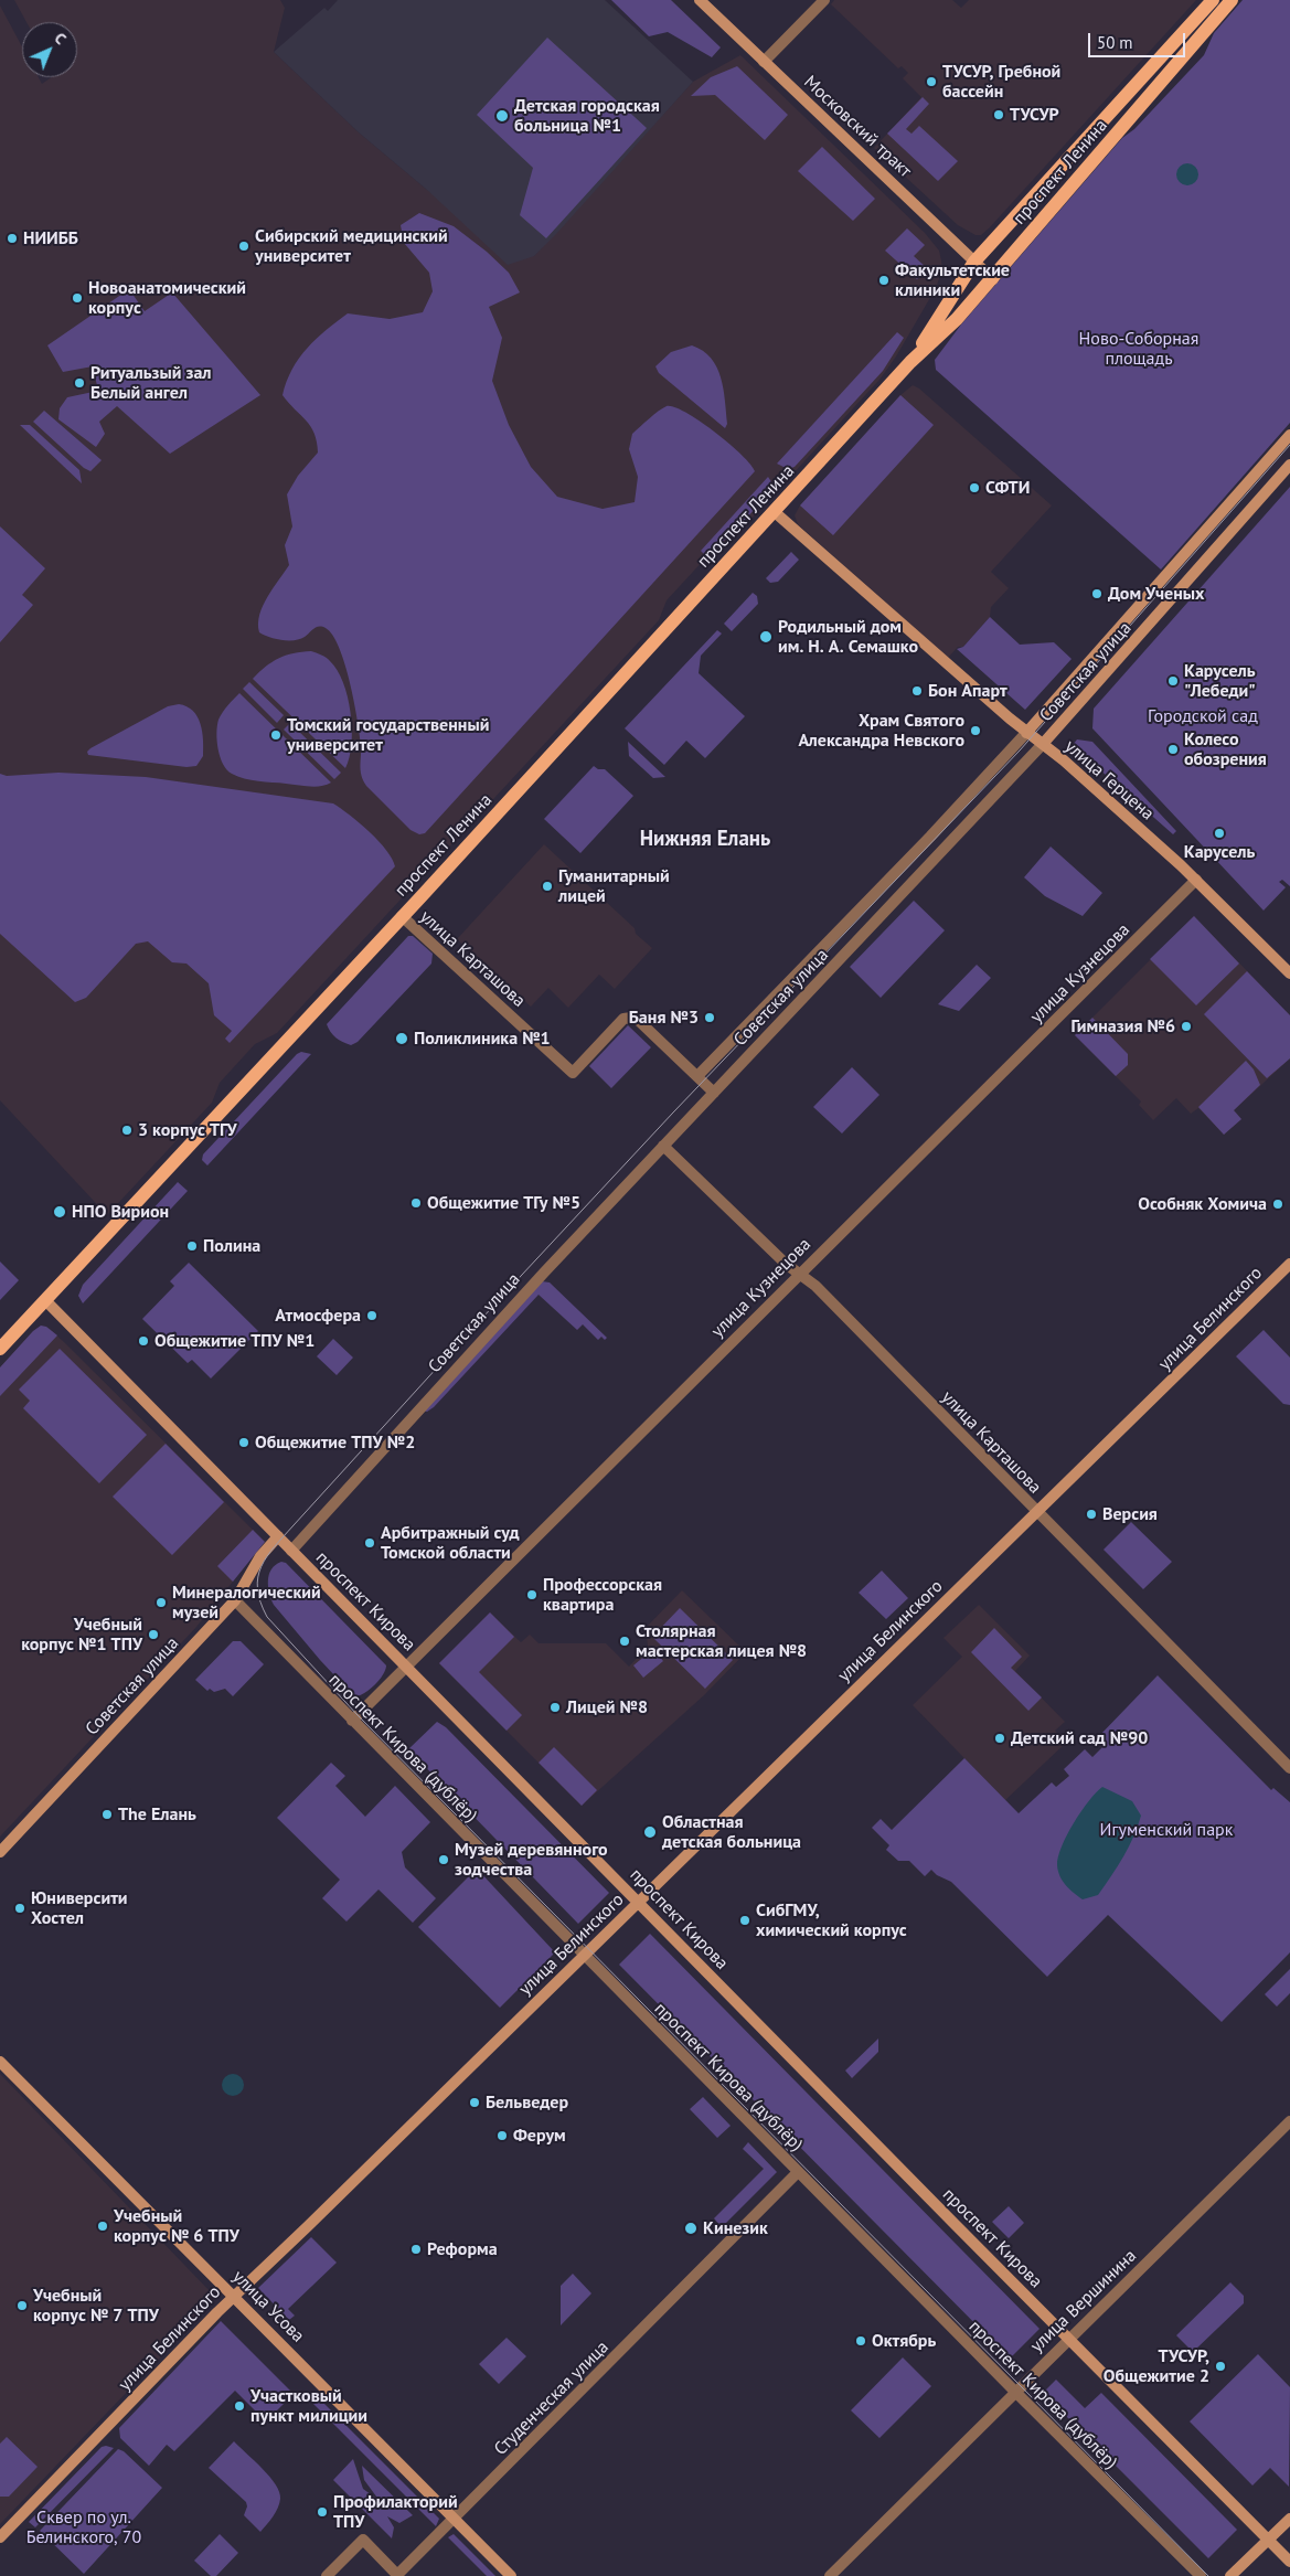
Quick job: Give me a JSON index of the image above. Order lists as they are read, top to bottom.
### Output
{
  "streets": {
    "main road": ["проспект Ленина"],
    "street": [
      "Московский тракт",
      "Советская улица",
      "улица Герцена",
      "улица Карташова",
      "улица Кузнецова",
      "улица Белинского",
      "проспект Кирова",
      "проспект Кирова (дублёр)",
      "улица Вершинина",
      "улица Усова",
      "Студенческая улица"
    ]
  },
  "crossings": [
    ["Московский тракт", "проспект Ленина"],
    ["проспект Ленина", "улица Герцена"],
    ["проспект Ленина", "улица Карташова"],
    ["проспект Ленина", "проспект Кирова"],
    ["Советская улица", "улица Герцена"],
    ["Советская улица", "улица Карташова"],
    ["Советская улица", "проспект Кирова"],
    ["Советская улица", "проспект Кирова (дублёр)"],
    ["улица Герцена", "улица Кузнецова"],
    ["улица Карташова", "улица Кузнецова"],
    ["улица Карташова", "улица Белинского"],
    ["улица Кузнецова", "проспект Кирова"],
    ["улица Кузнецова", "проспект Кирова (дублёр)"],
    ["улица Белинского", "проспект Кирова"],
    ["улица Белинского", "проспект Кирова (дублёр)"],
    ["улица Белинского", "улица Усова"],
    ["проспект Кирова", "улица Вершинина"],
    ["проспект Кирова (дублёр)", "улица Вершинина"],
    ["проспект Кирова (дублёр)", "Студенческая улица"],
    ["улица Усова", "Студенческая улица"]
  ],
  "districts": ["Нижняя Елань"],
  "parks": [
    "Ново-Соборная площадь",
    "Городской сад",
    "Игуменский парк",
    "Сквер по ул. Белинского, 70"
  ],
  "places": [
    "ТУСУР, Гребной бассейн",
    "ТУСУР",
    "Детская городская больница №1",
    "НИИББ",
    "Сибирский медицинский университет",
    "Факультетские клиники",
    "Новоанатомический корпус",
    "Ритуальзый зал Белый ангел",
    "СФТИ",
    "Дом Ученых",
    "Родильный дом им. Н. А. Семашко",
    "Карусель \"Лебеди\"",
    "Бон Апарт",
    "Храм Святого Александра Невского",
    "Томский государственный университет",
    "Колесо обозрения",
    "Карусель",
    "Гуманитарный лицей",
    "Баня №3",
    "Гимназия №6",
    "Поликлиника №1",
    "3 корпус ТГУ",
    "Общежитие ТГу №5",
    "Особняк Хомича",
    "НПО Вирион",
    "Полина",
    "Атмосфера",
    "Общежитие ТПУ №1",
    "Общежитие ТПУ №2",
    "Версия",
    "Арбитражный суд Томской области",
    "Профессорская квартира",
    "Минералогический музей",
    "Учебный корпус №1 ТПУ",
    "Столярная мастерская лицея №8",
    "Лицей №8",
    "Детский сад №90",
    "The Елань",
    "Областная детская больница",
    "Музей деревянного зодчества",
    "Юниверсити Хостел",
    "СибГМУ, химический корпус",
    "Бельведер",
    "Ферум",
    "Учебный корпус № 6 ТПУ",
    "Кинезик",
    "Реформа",
    "Учебный корпус № 7 ТПУ",
    "Октябрь",
    "ТУСУР, Общежитие 2",
    "Участковый пункт милиции",
    "Профилакторий ТПУ"
  ],
  "scale_bar": "50 m",
  "north": "top right"
}
